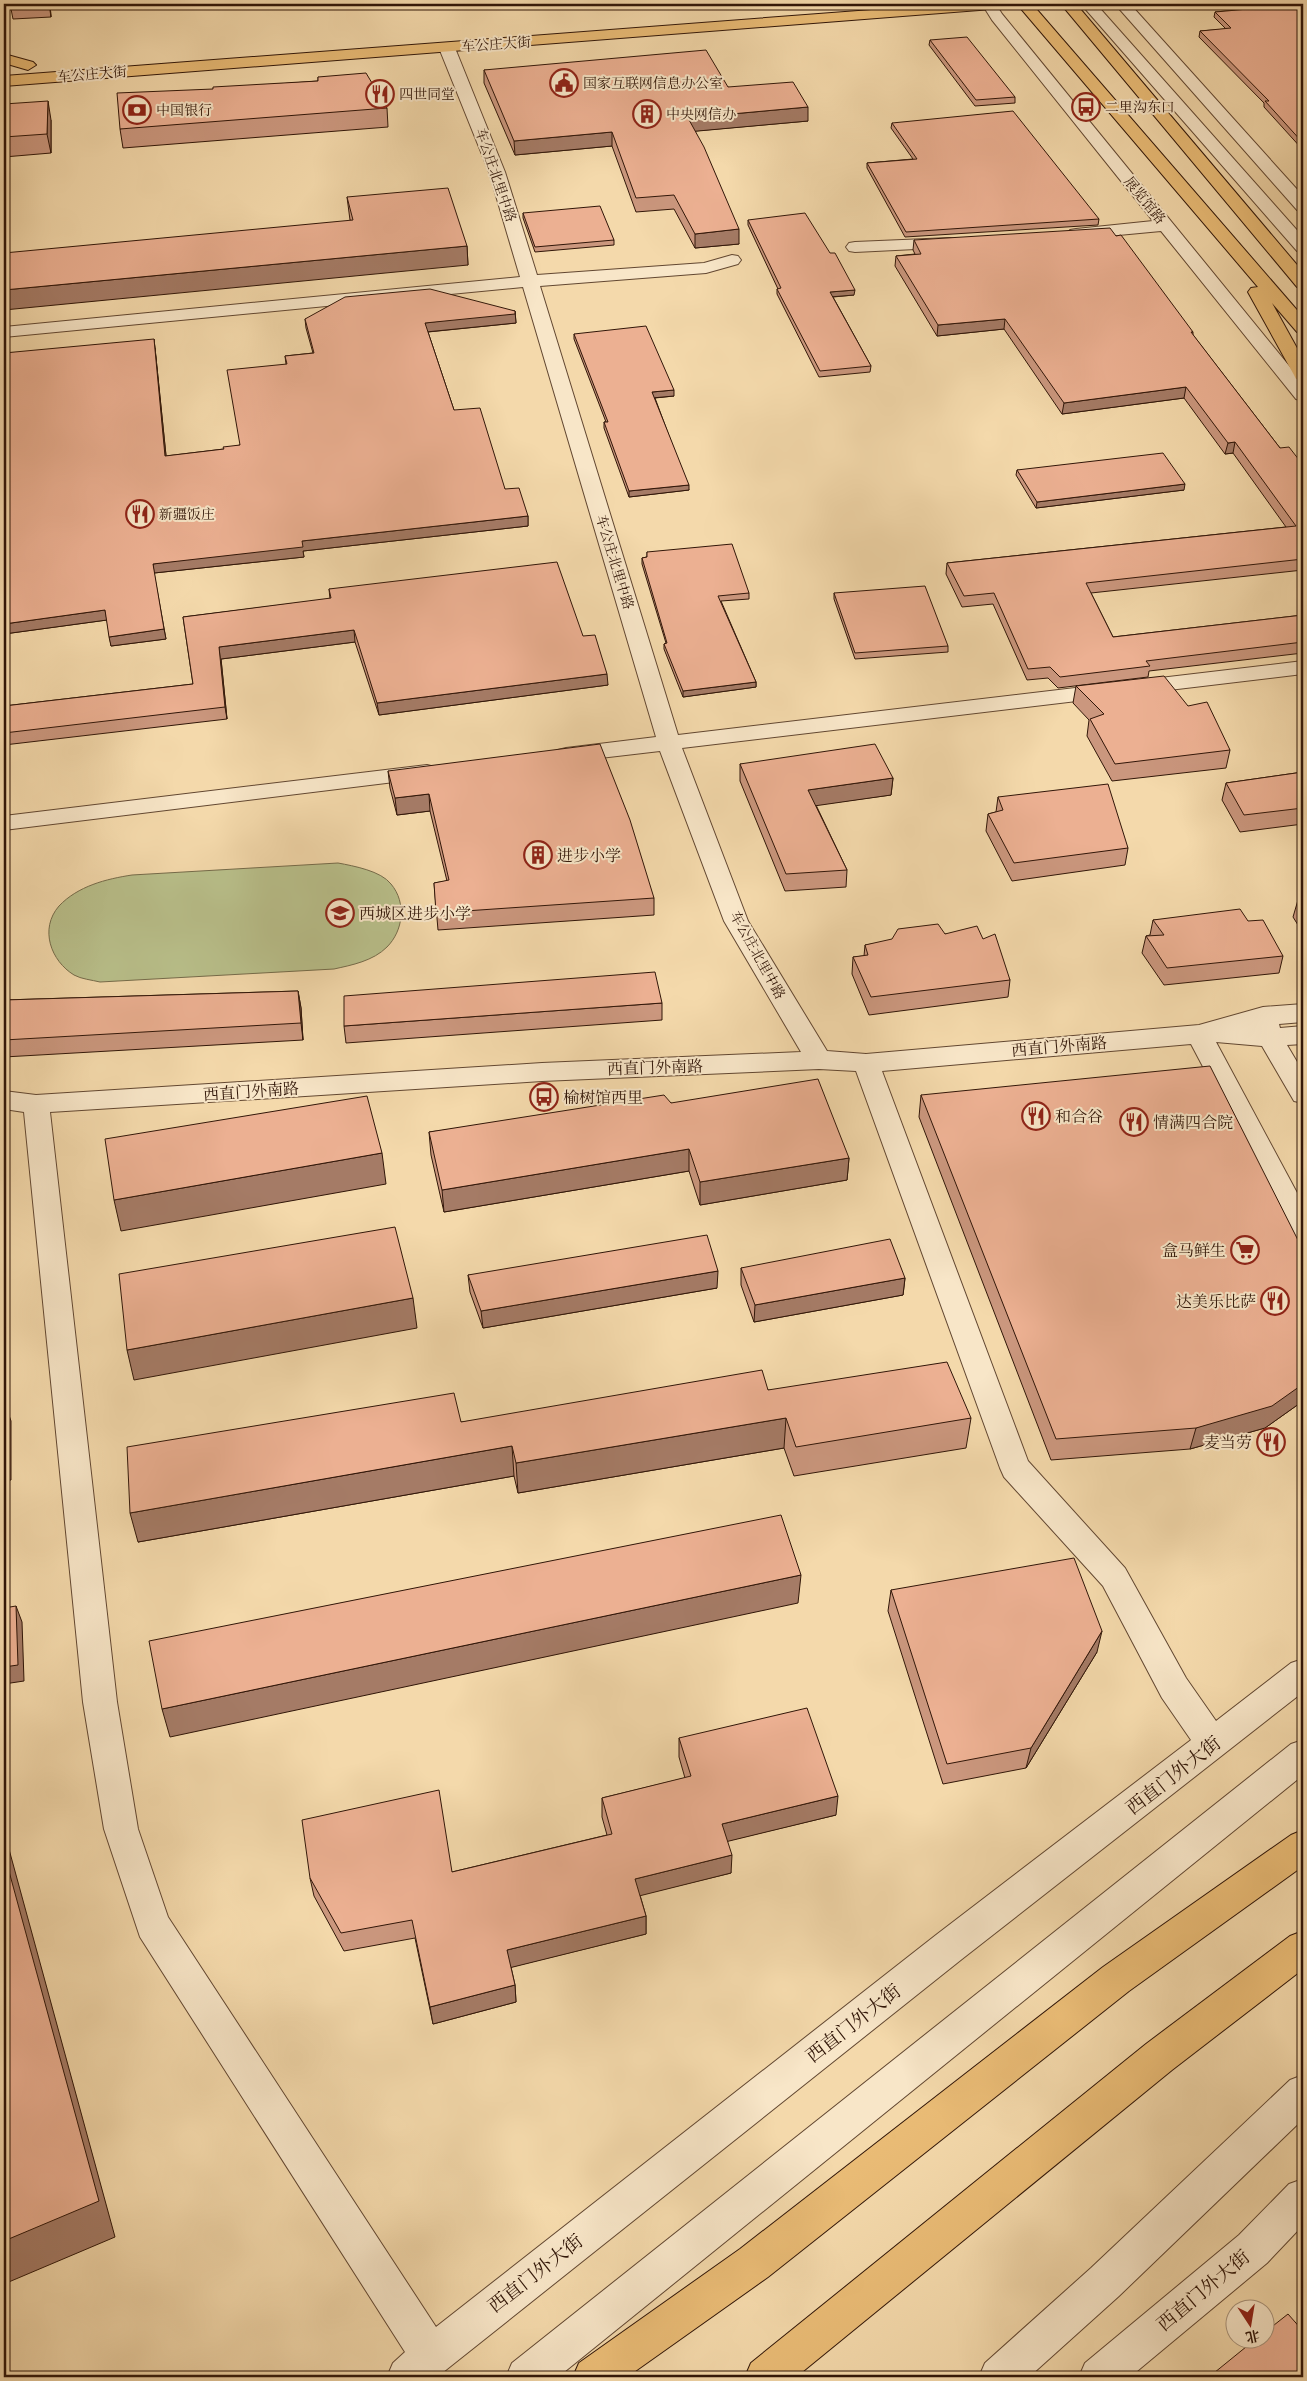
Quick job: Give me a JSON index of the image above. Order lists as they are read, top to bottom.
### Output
{
  "streets": {
    "main road": ["车公庄大街"],
    "street": [
      "车公庄北里中路",
      "展览馆路",
      "西直门外南路",
      "西直门外大街"
    ]
  },
  "crossings": [
    ["车公庄大街", "车公庄北里中路"],
    ["车公庄大街", "展览馆路"],
    ["车公庄北里中路", "西直门外南路"]
  ],
  "places": {
    "public building": ["国家互联网信息办公室"],
    "restaurant": [
      "四世同堂",
      "新疆饭庄",
      "和合谷",
      "情满四合院",
      "达美乐比萨",
      "麦当劳"
    ],
    "bus stop": ["二里沟东口", "榆树馆西里"],
    "bank": ["中国银行"],
    "building": ["中央网信办", "进步小学"],
    "school or university": ["西城区进步小学"],
    "supermarket": ["盒马鲜生"]
  },
  "north": "bottom"
}
